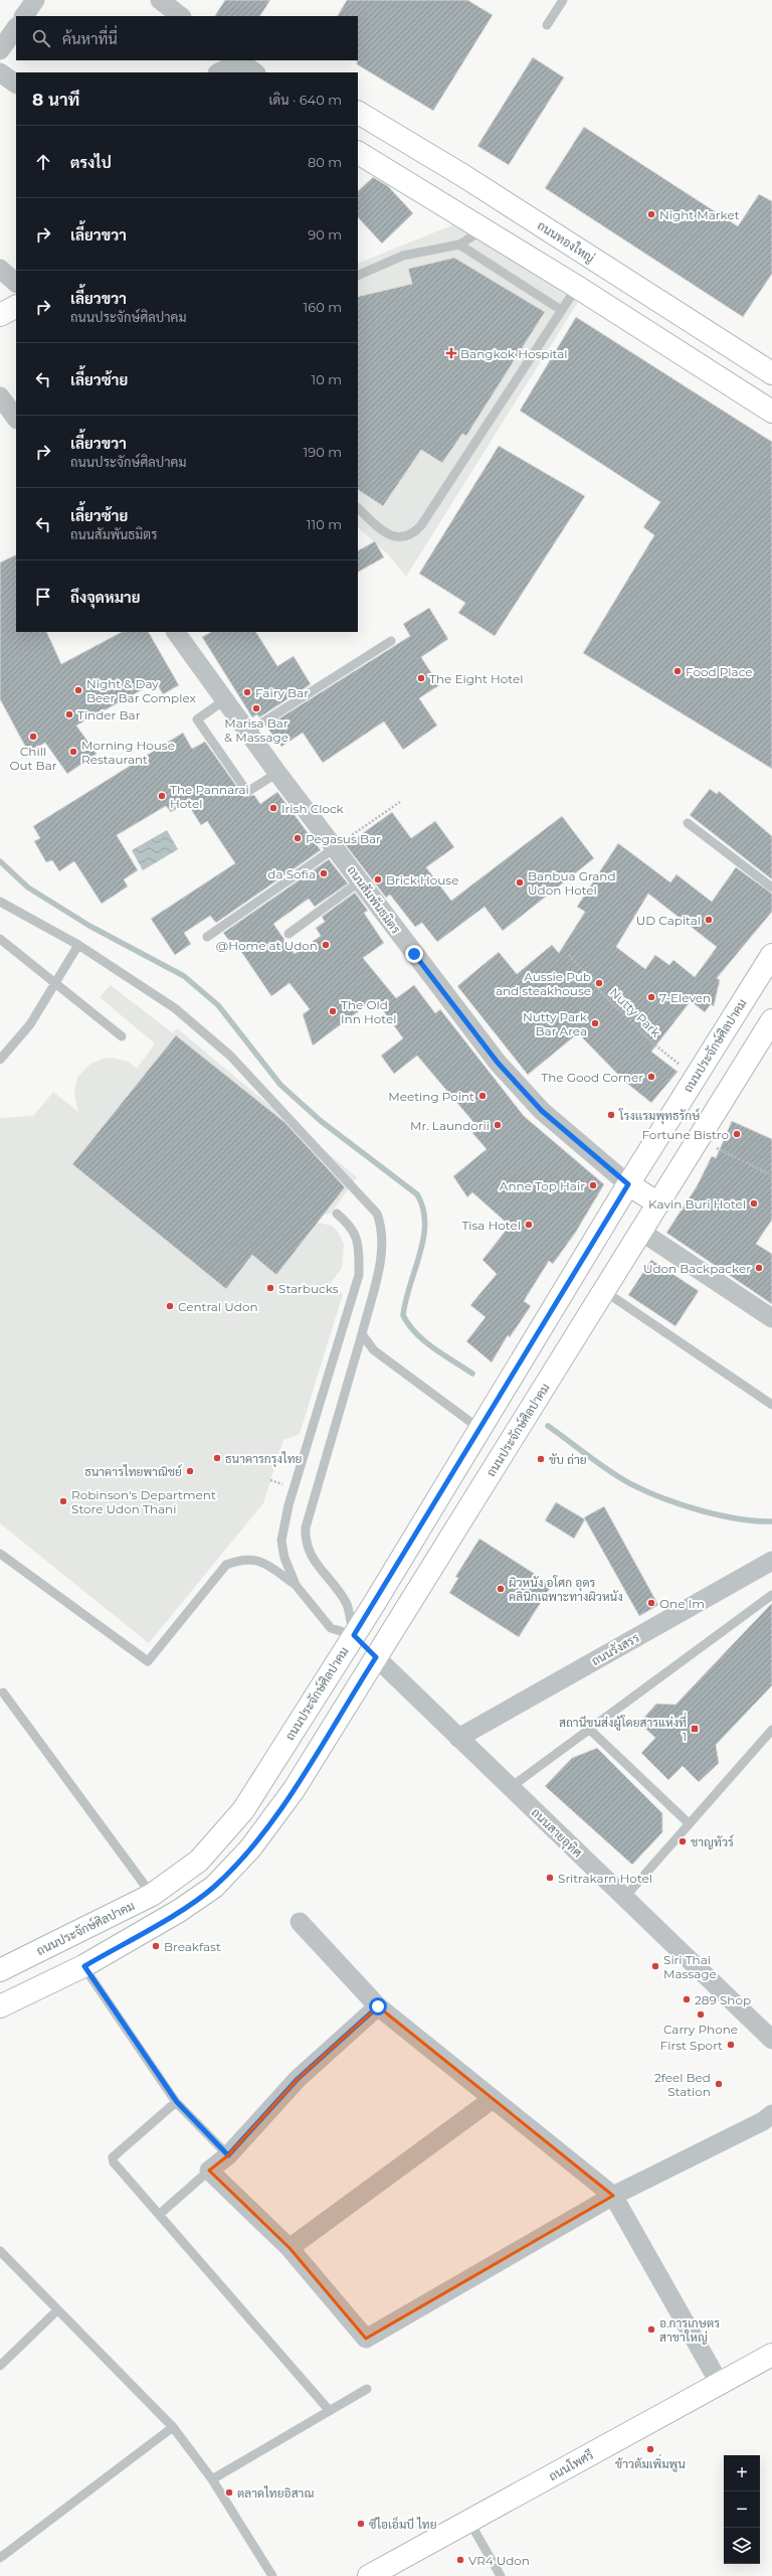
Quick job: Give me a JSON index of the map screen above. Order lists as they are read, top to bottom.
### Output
{
  "streets": {
    "street": [
      "ถนนทองใหญ่",
      "ถนนสัมพันธมิตร",
      "ถนนประจักษ์ศิลปาคม",
      "ถนนรังสรร",
      "ถนนสายอุทิศ",
      "ถนนโพศรี"
    ],
    "path": ["Nutty Park"]
  },
  "crossings": [
    ["ถนนสัมพันธมิตร", "ถนนประจักษ์ศิลปาคม"],
    ["Nutty Park", "ถนนประจักษ์ศิลปาคม"],
    ["ถนนประจักษ์ศิลปาคม", "ถนนสายอุทิศ"],
    ["ถนนรังสรร", "ถนนสายอุทิศ"]
  ],
  "places": {
    "other": [
      "Night Market",
      "Food Place",
      "The Eight Hotel",
      "Night & Day Beer Bar Complex",
      "Fairy Bar",
      "Marisa Bar & Massage",
      "Tinder Bar",
      "Chill Out Bar",
      "Morning House Restaurant",
      "The Pannarai Hotel",
      "Irish Clock",
      "Pegasus Bar",
      "da Sofia",
      "Brick House",
      "Banbua Grand Udon Hotel",
      "UD Capital",
      "@Home at Udon",
      "Aussie Pub and steakhouse",
      "7-Eleven",
      "The Old Inn Hotel",
      "Nutty Park Bar Area",
      "The Good Corner",
      "Meeting Point",
      "โรงเเรมพุทธรักษ์",
      "Mr. Laundorii",
      "Fortune Bistro",
      "Anne Top Hair",
      "Kavin Buri Hotel",
      "Tisa Hotel",
      "Udon Backpacker",
      "Starbucks",
      "Central Udon",
      "ธนาคารกรุงไทย",
      "ขับ ถ่าย",
      "ธนาคารไทยพาณิชย์",
      "Robinson's Department Store Udon Thani",
      "ผิวหนัง อโศก อุดร คลินิกเฉพาะทางผิวหนัง",
      "One Im",
      "ชาญทัวร์",
      "Sritrakarn Hotel",
      "Breakfast",
      "Siri Thai Massage",
      "289 Shop",
      "Carry Phone",
      "First Sport",
      "2feel Bed Station",
      "อ.การเกษตร สาขาใหญ่",
      "ข้าวต้มเพิ่มพูน",
      "ตลาดไทยอิสาณ",
      "ซีไอเอ็มบี ไทย",
      "VR4 Udon"
    ],
    "health": ["Bangkok Hospital"],
    "transit": ["สถานีขนส่งผู้โดยสารแห่งที่ 1"]
  },
  "page": {
    "search": "ค้นหาที่นี่",
    "heading": ["8 นาที", "เดิน · 640 m"],
    "list": [
      ["ตรงไป", "80 m"],
      ["เลี้ยวขวา", "90 m"],
      ["เลี้ยวขวา", "ถนนประจักษ์ศิลปาคม", "160 m"],
      ["เลี้ยวซ้าย", "10 m"],
      ["เลี้ยวขวา", "ถนนประจักษ์ศิลปาคม", "190 m"],
      ["เลี้ยวซ้าย", "ถนนสัมพันธมิตร", "110 m"],
      "ถึงจุดหมาย"
    ],
    "map_buttons": ["+", "−"]
  }
}
